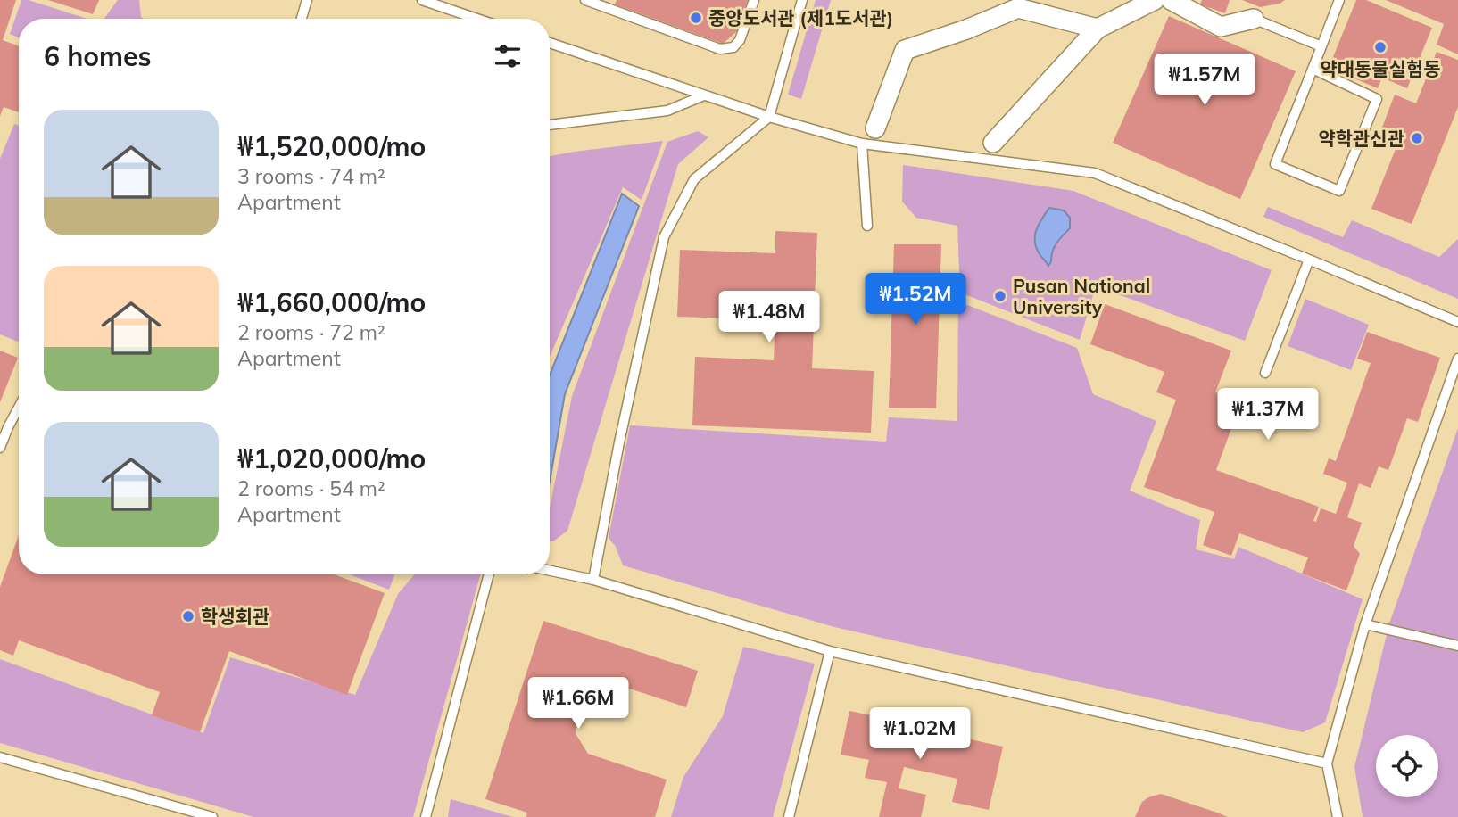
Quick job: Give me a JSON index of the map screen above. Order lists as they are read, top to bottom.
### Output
{
  "places": [
    "중앙도서관 (제1도서관)",
    "약대동물실험동",
    "약학관신관",
    "Pusan National University",
    "학생회관"
  ],
  "page": {
    "heading": "6 homes",
    "price": [
      "₩1.57M",
      "₩1.52M",
      "₩1.48M",
      "₩1.37M",
      "₩1.66M",
      "₩1.02M"
    ],
    "list": [
      {
        "name": "₩1,520,000/mo",
        "note": "3 rooms · 74 m² · Apartment"
      },
      {
        "name": "₩1,660,000/mo",
        "note": "2 rooms · 72 m² · Apartment"
      },
      {
        "name": "₩1,020,000/mo",
        "note": "2 rooms · 54 m² · Apartment"
      }
    ]
  }
}
